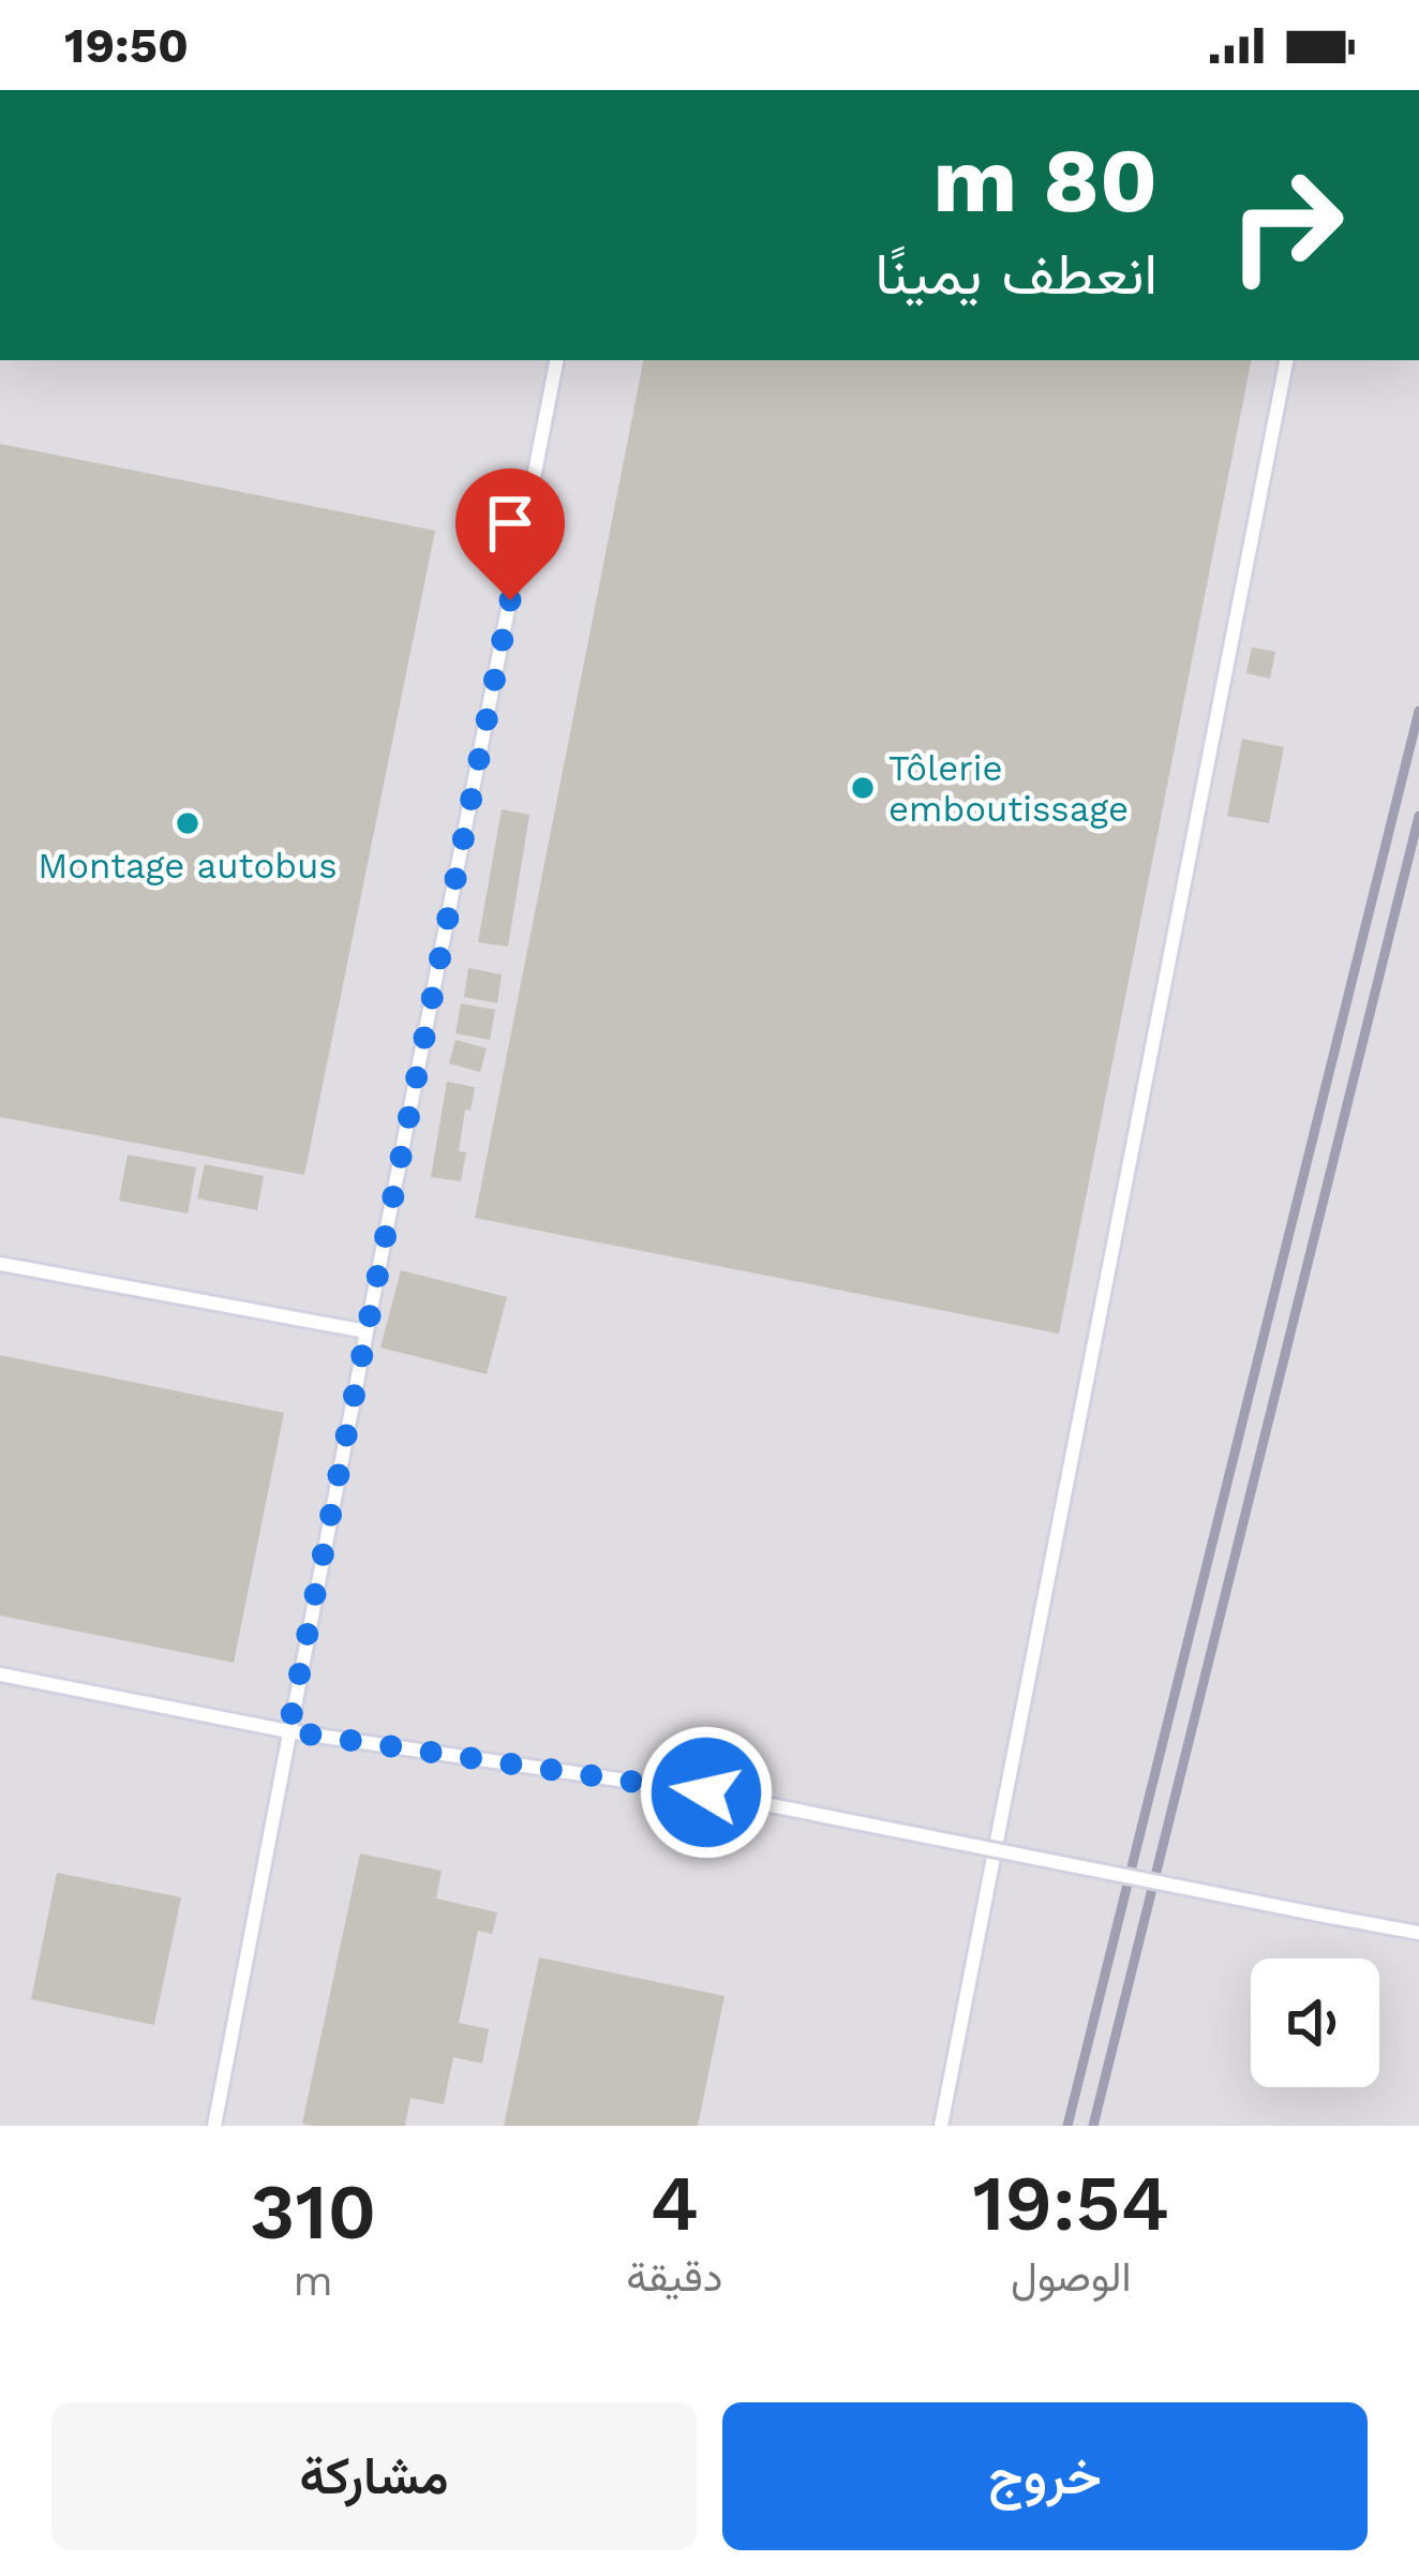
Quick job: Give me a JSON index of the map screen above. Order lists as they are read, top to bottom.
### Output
{
  "places": ["Tôlerie emboutissage", "Montage autobus"],
  "page": {
    "status": "19:50",
    "turn": ["80 m", "انعطف يمينًا"],
    "eta": [
      "19:54",
      "الوصول",
      "4",
      "دقيقة",
      "310",
      "m"
    ],
    "buttons": ["خروج", "مشاركة"]
  }
}
